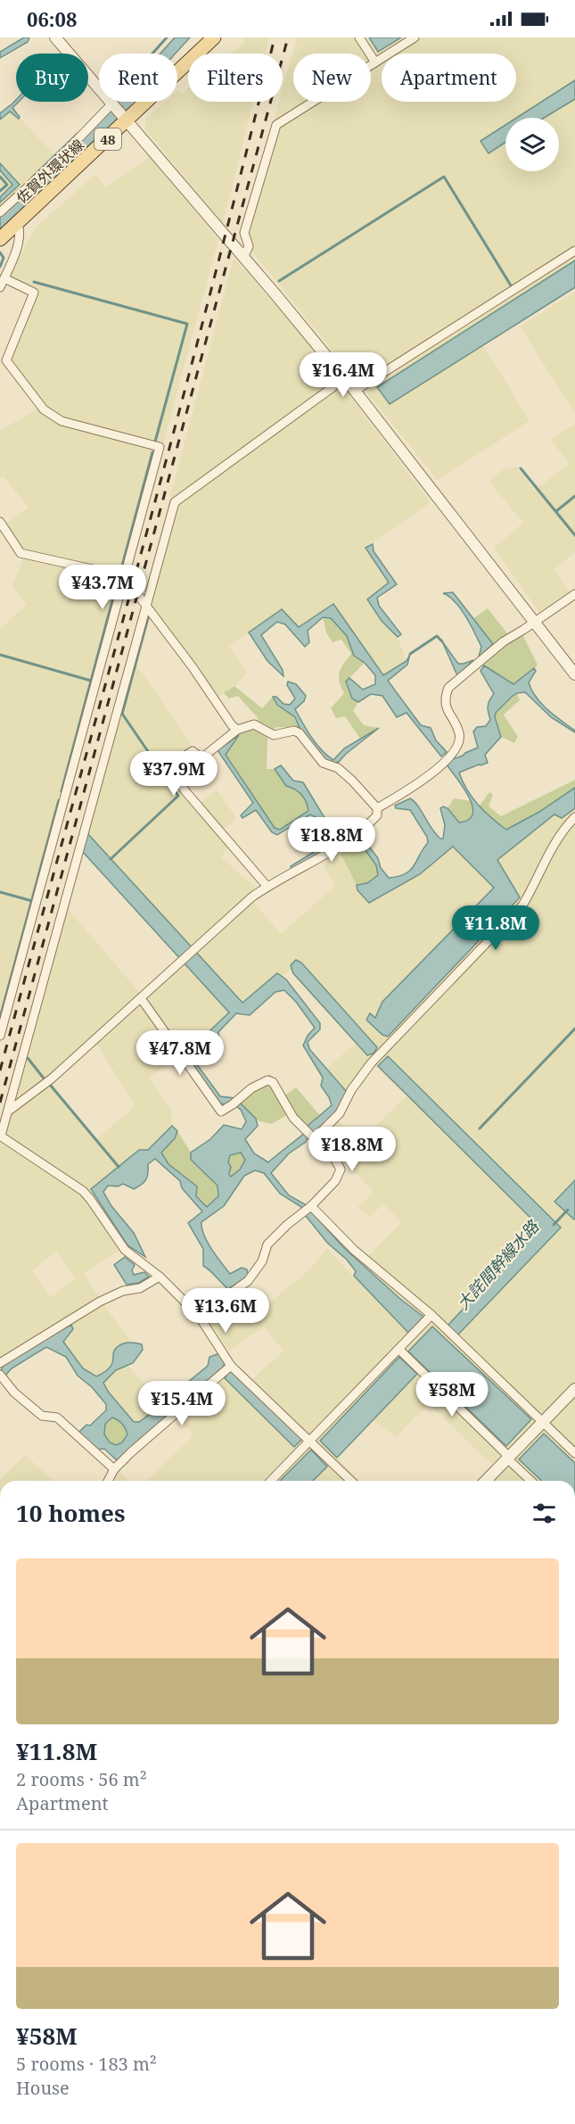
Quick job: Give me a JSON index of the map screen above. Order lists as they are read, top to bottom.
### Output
{
  "streets": {
    "main road": ["48", "佐賀外環状線"]
  },
  "water": ["大詫間幹線水路"],
  "page": {
    "status": "06:08",
    "chip": [
      "Buy",
      "Rent",
      "Filters",
      "New",
      "Apartment"
    ],
    "price": [
      "¥16.4M",
      "¥43.7M",
      "¥37.9M",
      "¥18.8M",
      "¥11.8M",
      "¥47.8M",
      "¥18.8M",
      "¥13.6M",
      "¥58M",
      "¥15.4M"
    ],
    "heading": "10 homes",
    "list": [
      {
        "name": "¥11.8M",
        "note": "2 rooms · 56 m² · Apartment"
      },
      {
        "name": "¥58M",
        "note": "5 rooms · 183 m² · House"
      }
    ]
  }
}
